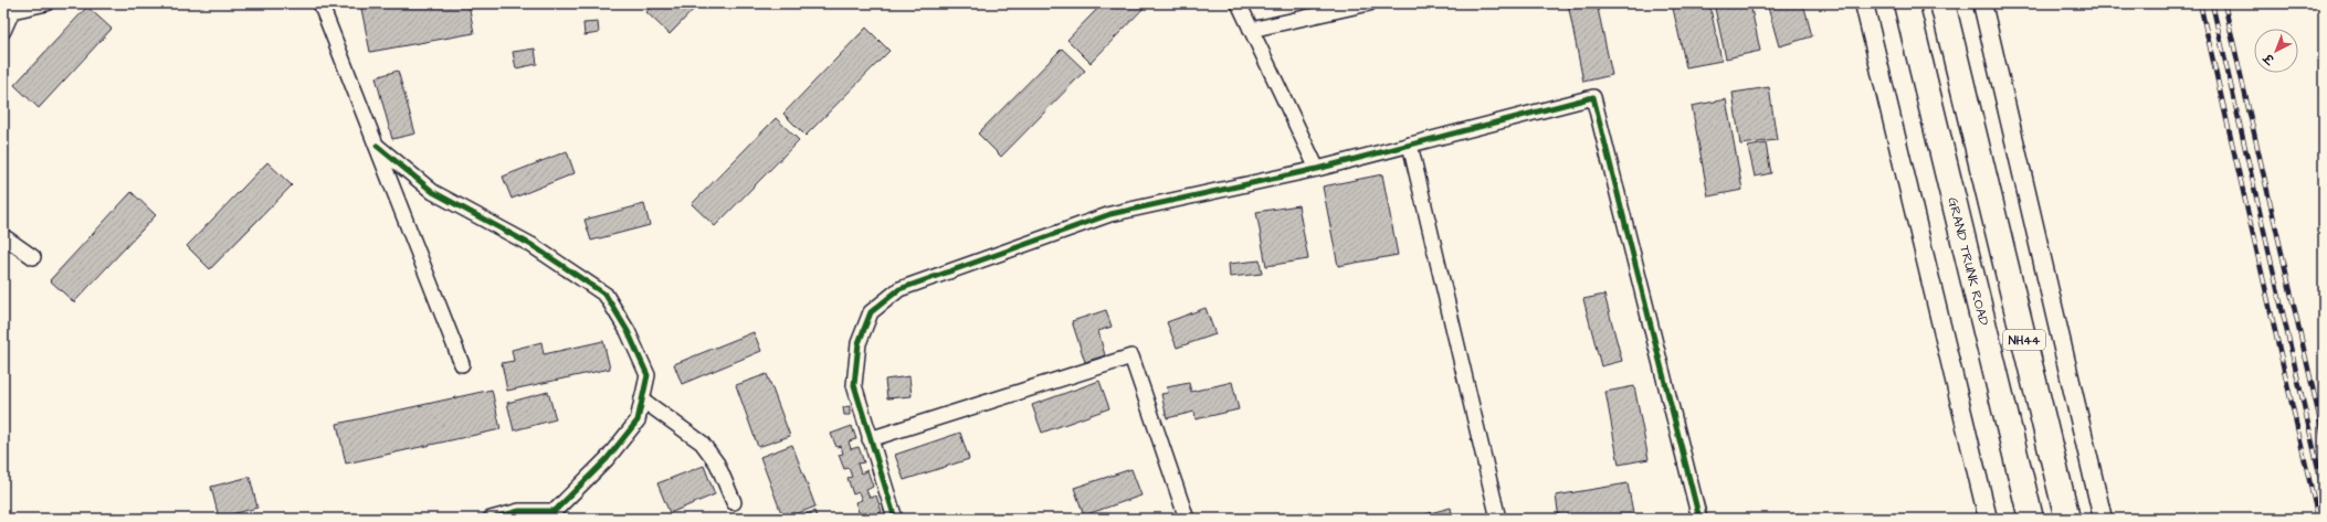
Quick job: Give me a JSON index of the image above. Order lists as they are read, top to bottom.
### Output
{
  "streets": {
    "highway": ["GRAND TRUNK ROAD", "NH44"]
  },
  "north": "bottom left"
}
